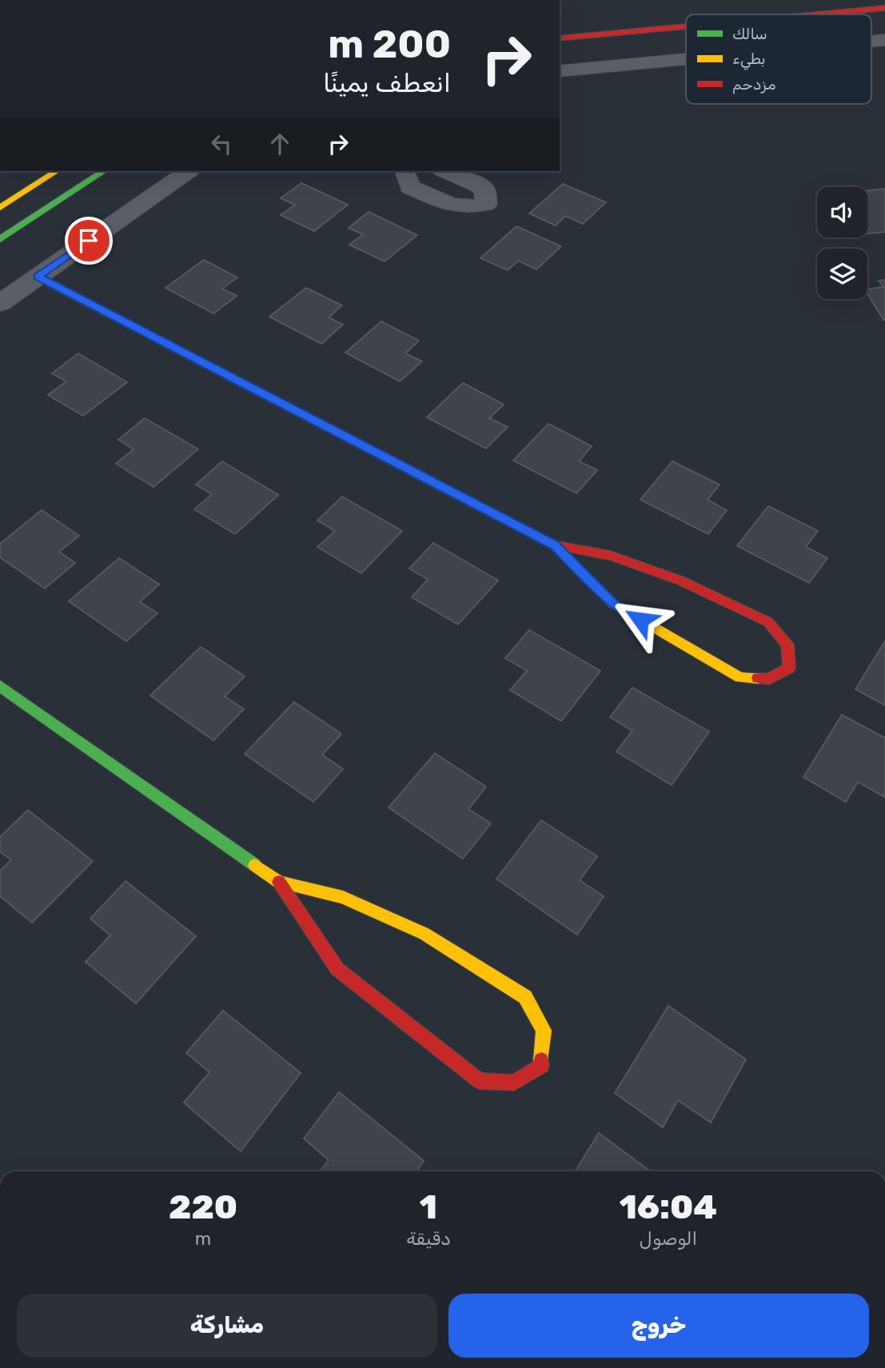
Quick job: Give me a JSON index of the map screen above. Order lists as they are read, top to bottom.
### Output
{
  "legend": ["سالك", "بطيء", "مزدحم"],
  "page": {
    "turn": ["200 m", "انعطف يمينًا"],
    "eta": [
      "16:04",
      "الوصول",
      "1",
      "دقيقة",
      "220",
      "m"
    ],
    "buttons": ["خروج", "مشاركة"]
  }
}
